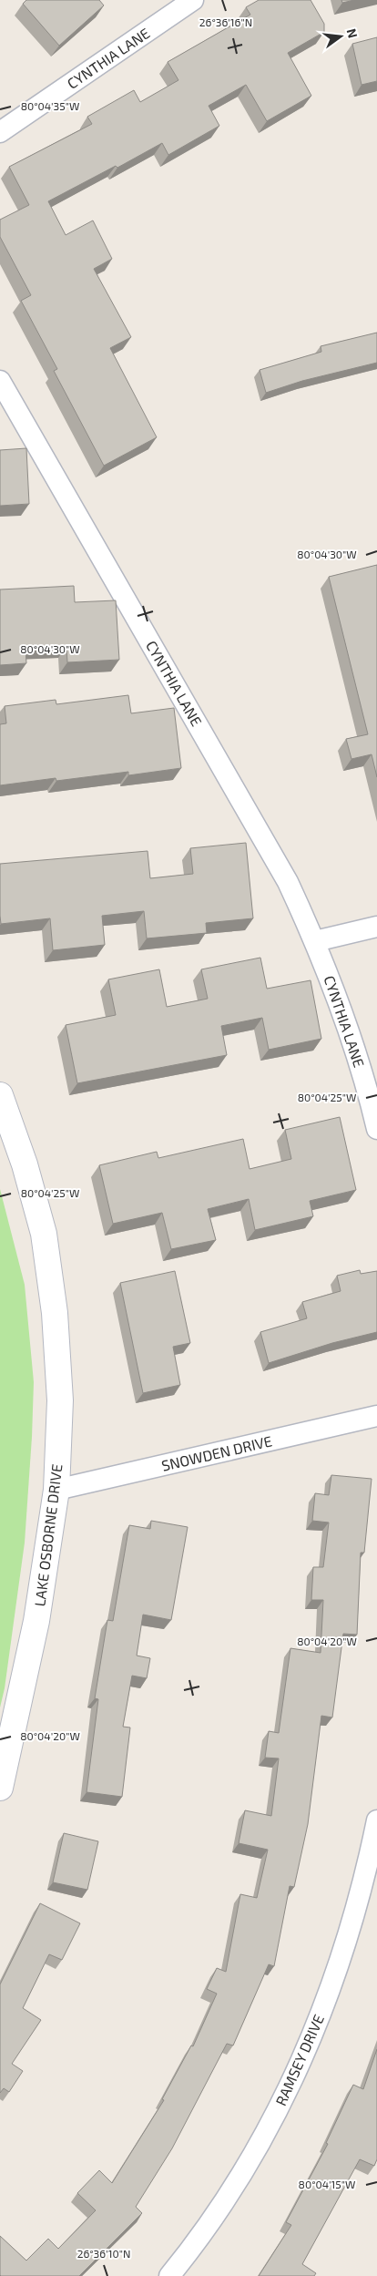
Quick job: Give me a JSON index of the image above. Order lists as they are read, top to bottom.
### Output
{
  "streets": {
    "street": [
      "CYNTHIA LANE",
      "SNOWDEN DRIVE",
      "LAKE OSBORNE DRIVE",
      "RAMSEY DRIVE"
    ]
  },
  "crossings": [
    ["SNOWDEN DRIVE", "LAKE OSBORNE DRIVE"]
  ],
  "north": "right",
  "coordinates": [
    "26°36'16\"N",
    "80°04'35\"W",
    "80°04'30\"W",
    "80°04'25\"W",
    "80°04'20\"W",
    "80°04'15\"W",
    "26°36'10\"N"
  ]
}
